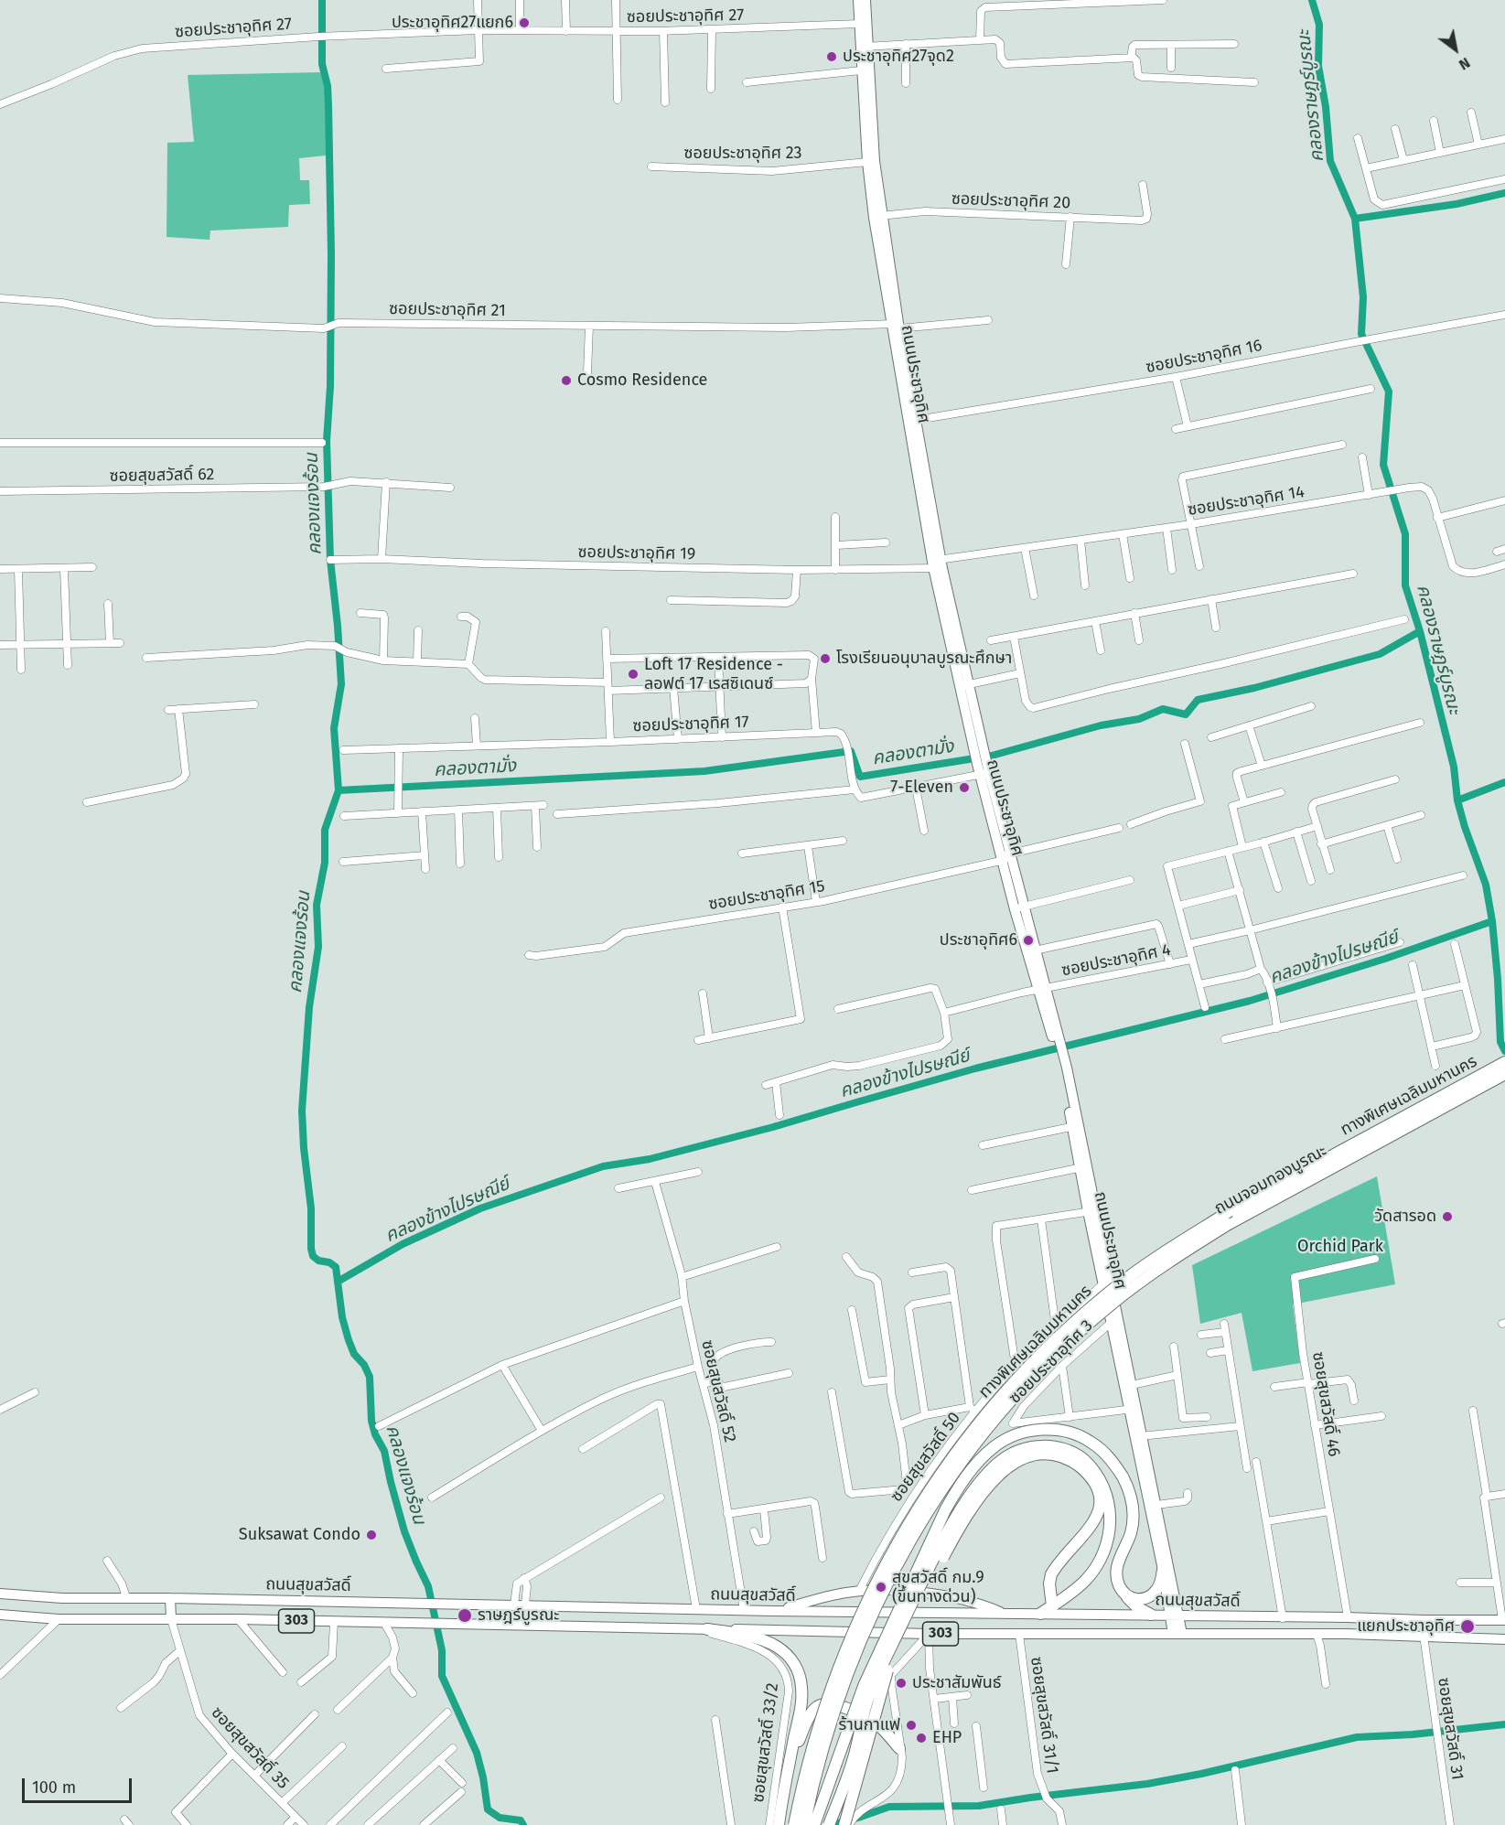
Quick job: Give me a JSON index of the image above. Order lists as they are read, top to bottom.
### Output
{
  "streets": {
    "highway": ["ทางพิเศษเฉลิมมหานคร"],
    "main road": ["ถนนประชาอุทิศ", "ถนนสุขสวัสดิ์", "303"],
    "street": [
      "ซอยประชาอุทิศ 27",
      "ซอยประชาอุทิศ 23",
      "ซอยประชาอุทิศ 20",
      "ซอยประชาอุทิศ 21",
      "ซอยประชาอุทิศ 16",
      "ซอยสุขสวัสดิ์ 62",
      "ซอยประชาอุทิศ 14",
      "ซอยประชาอุทิศ 19",
      "ซอยประชาอุทิศ 17",
      "ซอยประชาอุทิศ 15",
      "ซอยประชาอุทิศ 4",
      "ถนนจอมทองบูรณะ",
      "ซอยประชาอุทิศ 3",
      "ซอยสุขสวัสดิ์ 52",
      "ซอยสุขสวัสดิ์ 46",
      "ซอยสุขสวัสดิ์ 50",
      "ซอยสุขสวัสดิ์ 31/1",
      "ซอยสุขสวัสดิ์ 31",
      "ซอยสุขสวัสดิ์ 33/2",
      "ซอยสุขสวัสดิ์ 35"
    ]
  },
  "crossings": [
    ["ซอยประชาอุทิศ 27", "ถนนประชาอุทิศ"],
    ["ซอยประชาอุทิศ 23", "ถนนประชาอุทิศ"],
    ["ซอยประชาอุทิศ 20", "ถนนประชาอุทิศ"],
    ["ซอยประชาอุทิศ 21", "ถนนประชาอุทิศ"],
    ["ซอยประชาอุทิศ 16", "ถนนประชาอุทิศ"],
    ["ถนนประชาอุทิศ", "ซอยประชาอุทิศ 14"],
    ["ถนนประชาอุทิศ", "ซอยประชาอุทิศ 19"],
    ["ถนนประชาอุทิศ", "ซอยประชาอุทิศ 15"],
    ["ถนนประชาอุทิศ", "ซอยประชาอุทิศ 4"],
    ["ถนนประชาอุทิศ", "ถนนจอมทองบูรณะ"],
    ["ถนนประชาอุทิศ", "ซอยประชาอุทิศ 3"],
    ["ถนนประชาอุทิศ", "ซอยสุขสวัสดิ์ 50"],
    ["ถนนประชาอุทิศ", "ถนนสุขสวัสดิ์"],
    ["ซอยประชาอุทิศ 14", "ซอยประชาอุทิศ 19"],
    ["ทางพิเศษเฉลิมมหานคร", "ถนนจอมทองบูรณะ"],
    ["ซอยสุขสวัสดิ์ 52", "ถนนสุขสวัสดิ์"],
    ["ซอยสุขสวัสดิ์ 46", "ถนนสุขสวัสดิ์"],
    ["ถนนสุขสวัสดิ์", "ซอยสุขสวัสดิ์ 31/1"],
    ["ถนนสุขสวัสดิ์", "ซอยสุขสวัสดิ์ 31"],
    ["ถนนสุขสวัสดิ์", "ซอยสุขสวัสดิ์ 33/2"],
    ["ถนนสุขสวัสดิ์", "ซอยสุขสวัสดิ์ 35"]
  ],
  "water": [
    "คลองราษฎร์บูรณะ",
    "คลองแจงร้อน",
    "คลองตามั่ง",
    "คลองข้างไปรษณีย์"
  ],
  "parks": ["Orchid Park"],
  "places": [
    "ประชาอุทิศ27แยก6",
    "ประชาอุทิศ27จุด2",
    "Cosmo Residence",
    "โรงเรียนอนุบาลบูรณะศึกษา",
    "Loft 17 Residence - ลอฟต์ 17 เรสซิเดนซ์",
    "7-Eleven",
    "ประชาอุทิศ6",
    "วัดสารอด",
    "Suksawat Condo",
    "สุขสวัสดิ์ กม.9 (ขึ้นทางด่วน)",
    "ราษฎร์บูรณะ",
    "แยกประชาอุทิศ",
    "ประชาสัมพันธ์",
    "ร้านกาแฟ",
    "EHP"
  ],
  "scale_bar": "100 m",
  "north": "bottom right"
}
